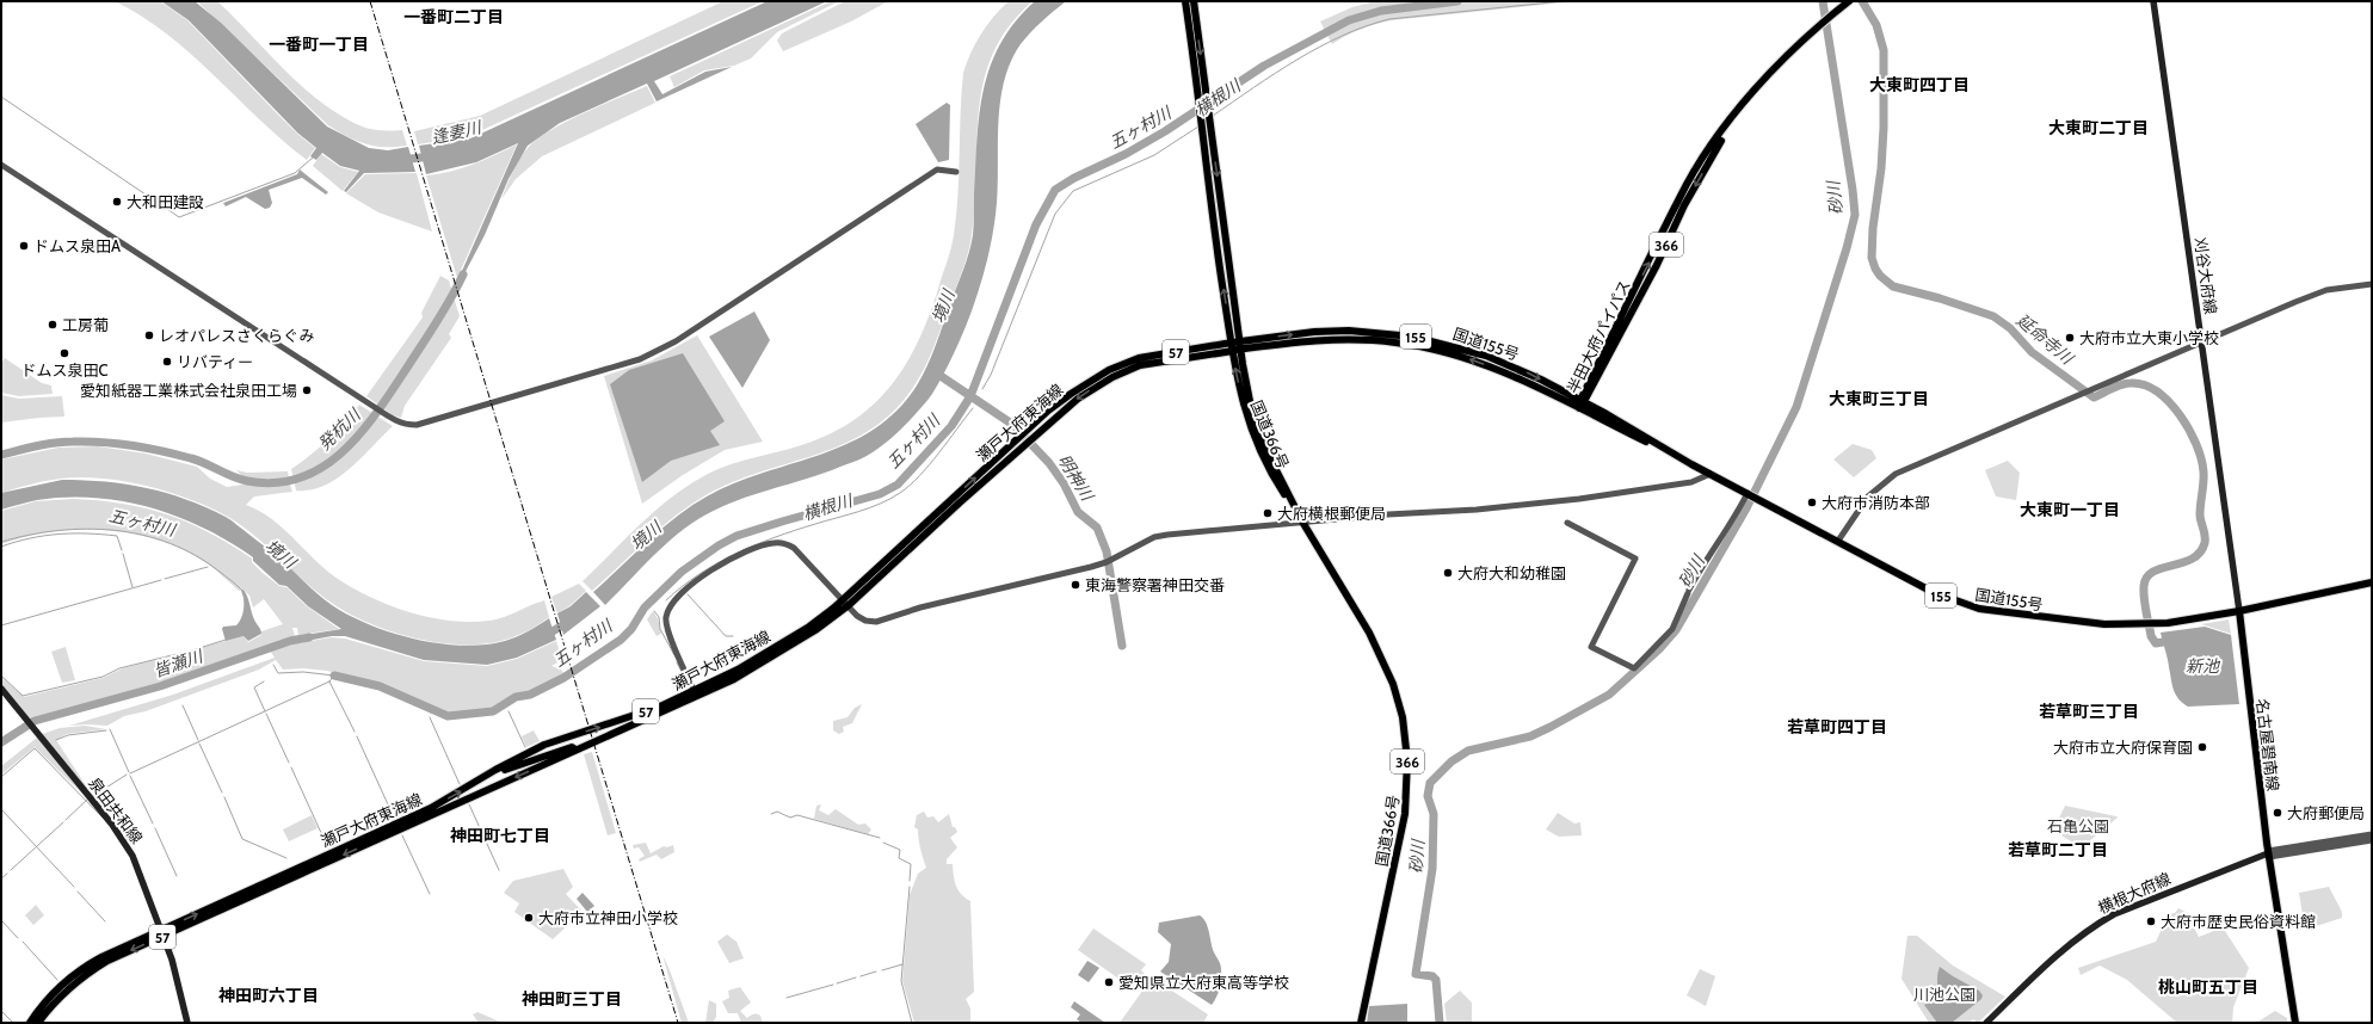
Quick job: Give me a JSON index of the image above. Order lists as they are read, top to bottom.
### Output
{
  "streets": {
    "main road": [
      "366",
      "刈谷大府線",
      "155",
      "半田大府パイパス",
      "国道155号",
      "57",
      "瀬戸大府東海線",
      "国道366号",
      "名古屋碧南線",
      "泉田共和線",
      "横根大府線"
    ]
  },
  "crossings": [
    ["刈谷大府線", "国道155号"],
    ["刈谷大府線", "名古屋碧南線"],
    ["半田大府パイパス", "国道155号"],
    ["国道155号", "瀬戸大府東海線"],
    ["国道155号", "国道366号"],
    ["国道155号", "名古屋碧南線"],
    ["57", "瀬戸大府東海線"],
    ["瀬戸大府東海線", "国道366号"],
    ["瀬戸大府東海線", "泉田共和線"],
    ["名古屋碧南線", "横根大府線"]
  ],
  "districts": [
    "一番町二丁目",
    "一番町一丁目",
    "大東町四丁目",
    "大東町二丁目",
    "大東町三丁目",
    "大東町一丁目",
    "若草町三丁目",
    "若草町四丁目",
    "神田町七丁目",
    "若草町二丁目",
    "桃山町五丁目",
    "神田町六丁目",
    "神田町三丁目"
  ],
  "water": [
    "横根川",
    "五ヶ村川",
    "逢妻川",
    "砂川",
    "境川",
    "延命寺川",
    "発杭川",
    "明神川",
    "皆瀬川",
    "新池"
  ],
  "parks": ["石亀公園", "川池公園"],
  "places": [
    "大和田建設",
    "ドムス泉田A",
    "工房葡",
    "レオパレスさくらぐみ",
    "大府市立大東小学校",
    "ドムス泉田C",
    "リバティー",
    "愛知紙器工業株式会社泉田工場",
    "大府市消防本部",
    "大府横根郵便局",
    "大府大和幼稚園",
    "東海警察署神田交番",
    "大府市立大府保育園",
    "大府郵便局",
    "大府市立神田小学校",
    "大府市歴史民俗資料館",
    "愛知県立大府東高等学校"
  ]
}
